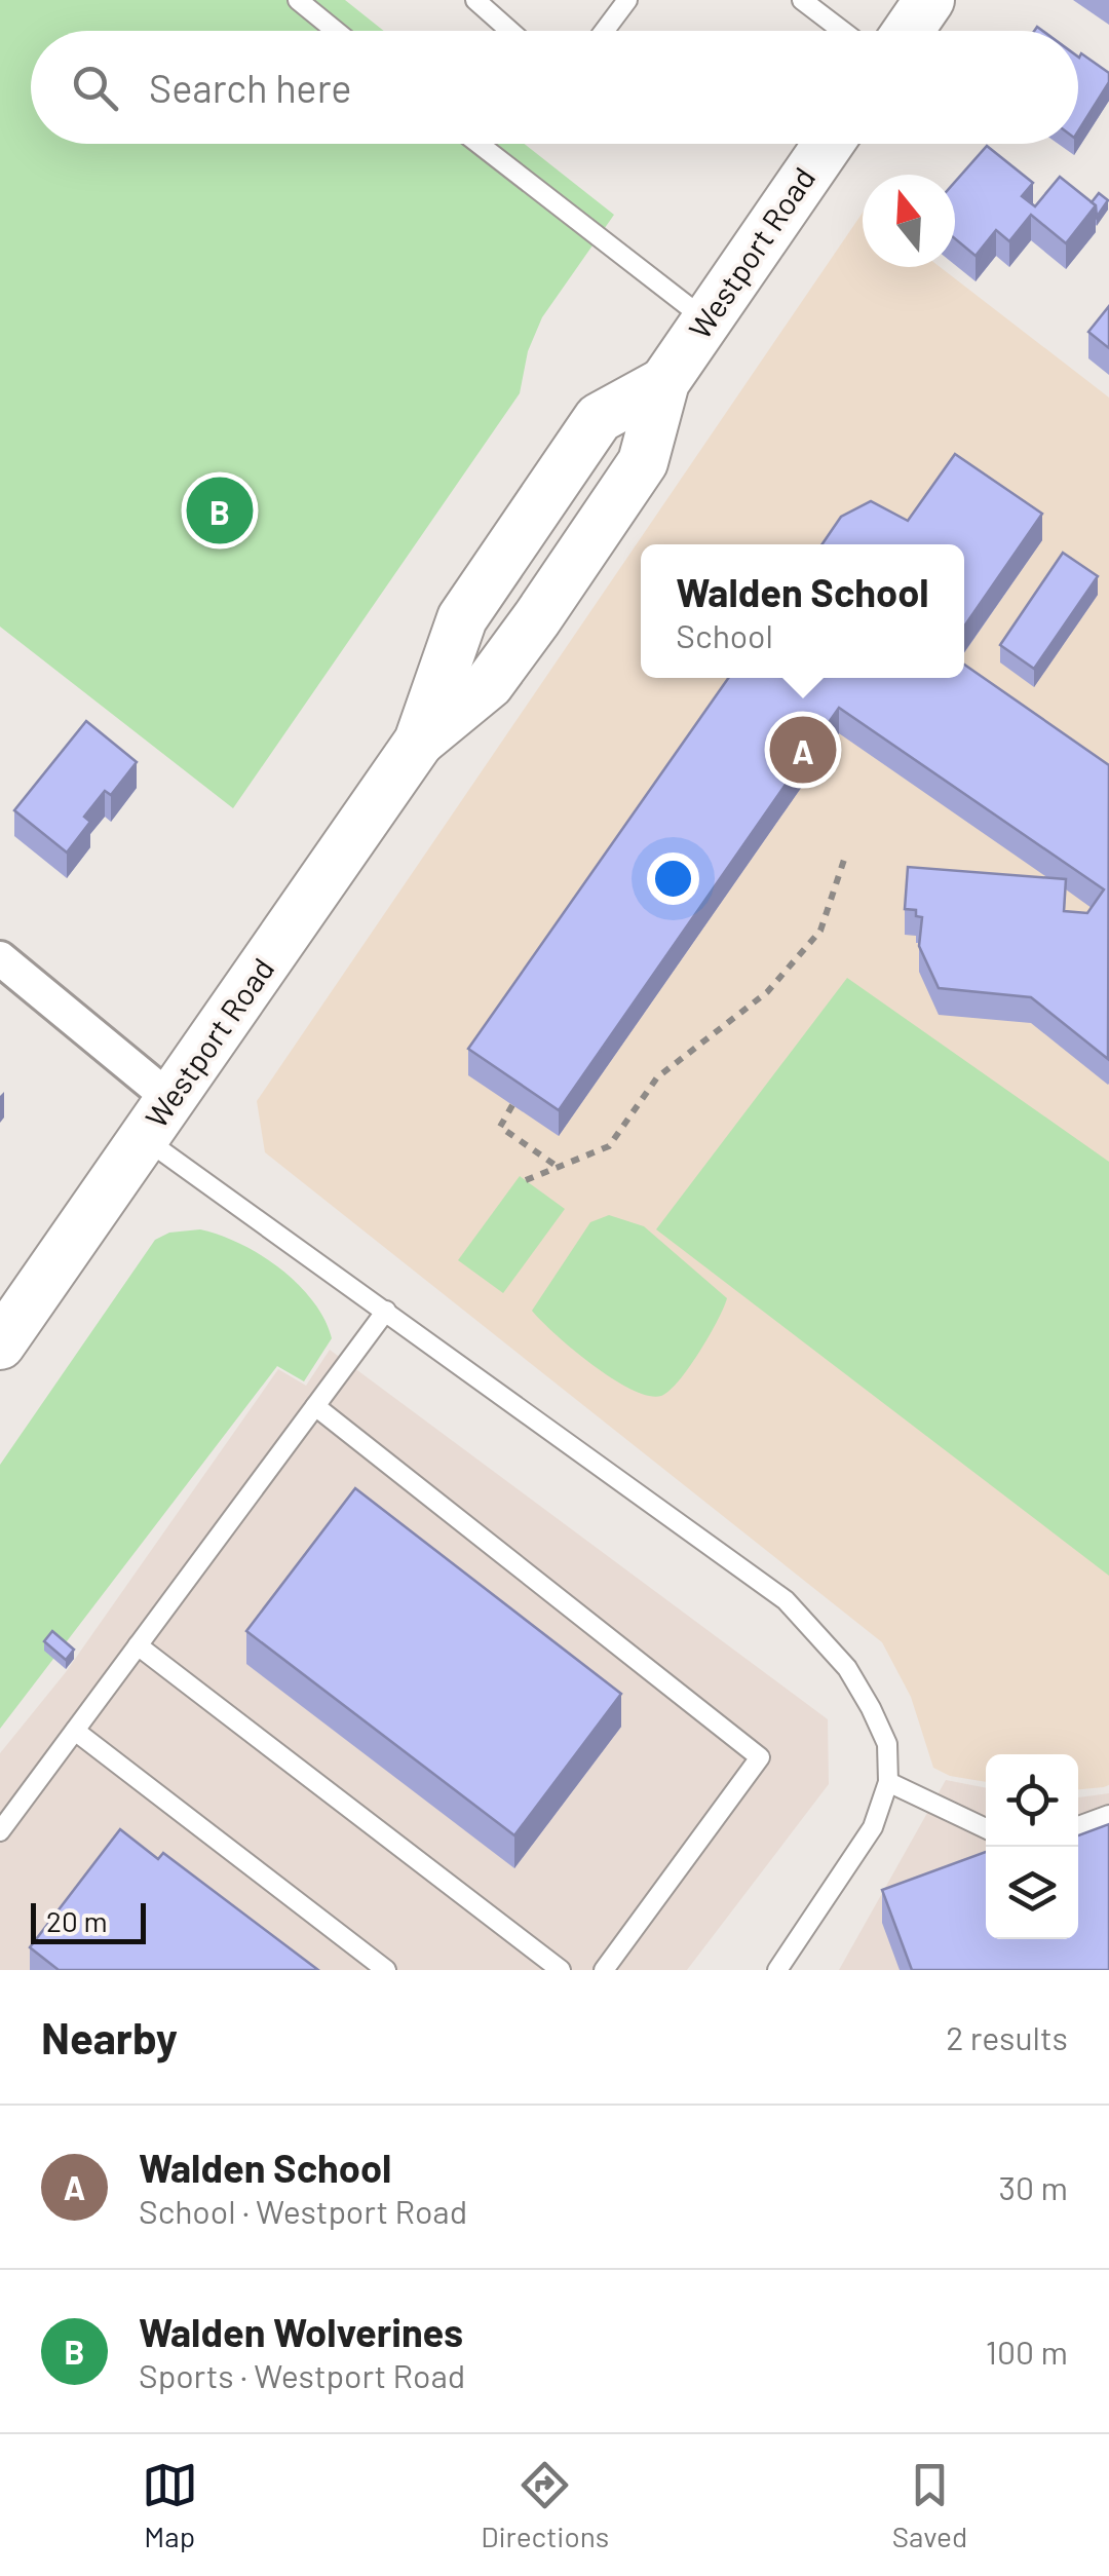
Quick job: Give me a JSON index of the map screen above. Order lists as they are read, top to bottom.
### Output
{
  "streets": {
    "main road": ["Westport Road"]
  },
  "scale_bar": "20 m",
  "north": "top",
  "page": {
    "search": "Search here",
    "pins": ["B", "A"],
    "popup": ["Walden School", "School"],
    "scale": "20 m",
    "heading": ["Nearby", "2 results"],
    "list": [
      {
        "mark": "A",
        "name": "Walden School",
        "note": "School · Westport Road",
        "value": "30 m"
      },
      {
        "mark": "B",
        "name": "Walden Wolverines",
        "note": "Sports · Westport Road",
        "value": "100 m"
      }
    ],
    "nav": ["Map", "Directions", "Saved"]
  }
}
